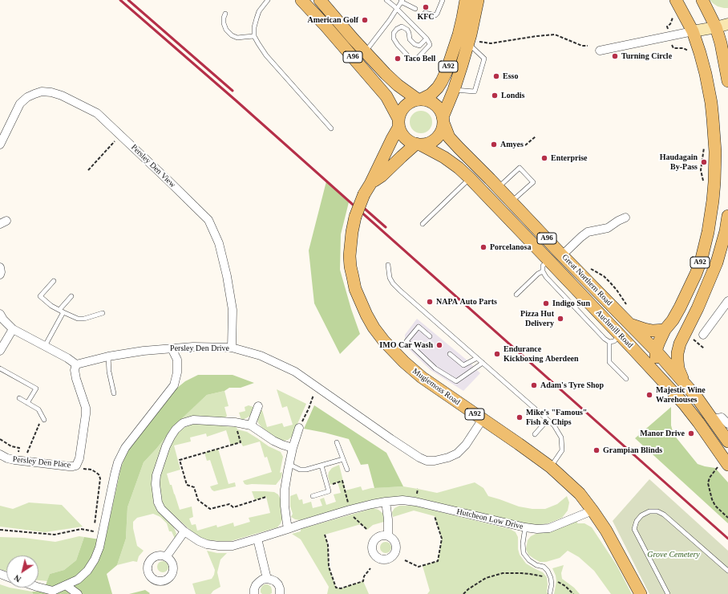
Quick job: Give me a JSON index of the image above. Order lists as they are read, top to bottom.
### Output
{
  "streets": {
    "main road": [
      "A96",
      "A92",
      "Great Northern Road",
      "Auchmill Road",
      "Mugiemoss Road"
    ],
    "street": [
      "Persley Den View",
      "Persley Den Drive",
      "Persley Den Place",
      "Hutcheon Low Drive"
    ]
  },
  "crossings": [
    ["A96", "A92"],
    ["A96", "Great Northern Road"],
    ["A96", "Auchmill Road"],
    ["A96", "Mugiemoss Road"],
    ["A92", "Great Northern Road"],
    ["A92", "Mugiemoss Road"],
    ["Persley Den View", "Persley Den Drive"],
    ["Great Northern Road", "Mugiemoss Road"],
    ["Persley Den Drive", "Mugiemoss Road"],
    ["Persley Den Drive", "Persley Den Place"],
    ["Mugiemoss Road", "Hutcheon Low Drive"]
  ],
  "parks": ["Grove Cemetery"],
  "places": [
    "KFC",
    "American Golf",
    "Turning Circle",
    "Taco Bell",
    "Esso",
    "Londis",
    "Amyes",
    "Enterprise",
    "Haudagain By-Pass",
    "Porcelanosa",
    "NAPA Auto Parts",
    "Indigo Sun",
    "Pizza Hut Delivery",
    "IMO Car Wash",
    "Endurance Kickboxing Aberdeen",
    "Adam's Tyre Shop",
    "Majestic Wine Warehouses",
    "Mike's \"Famous\" Fish & Chips",
    "Manor Drive",
    "Grampian Blinds"
  ],
  "north": "bottom left"
}
